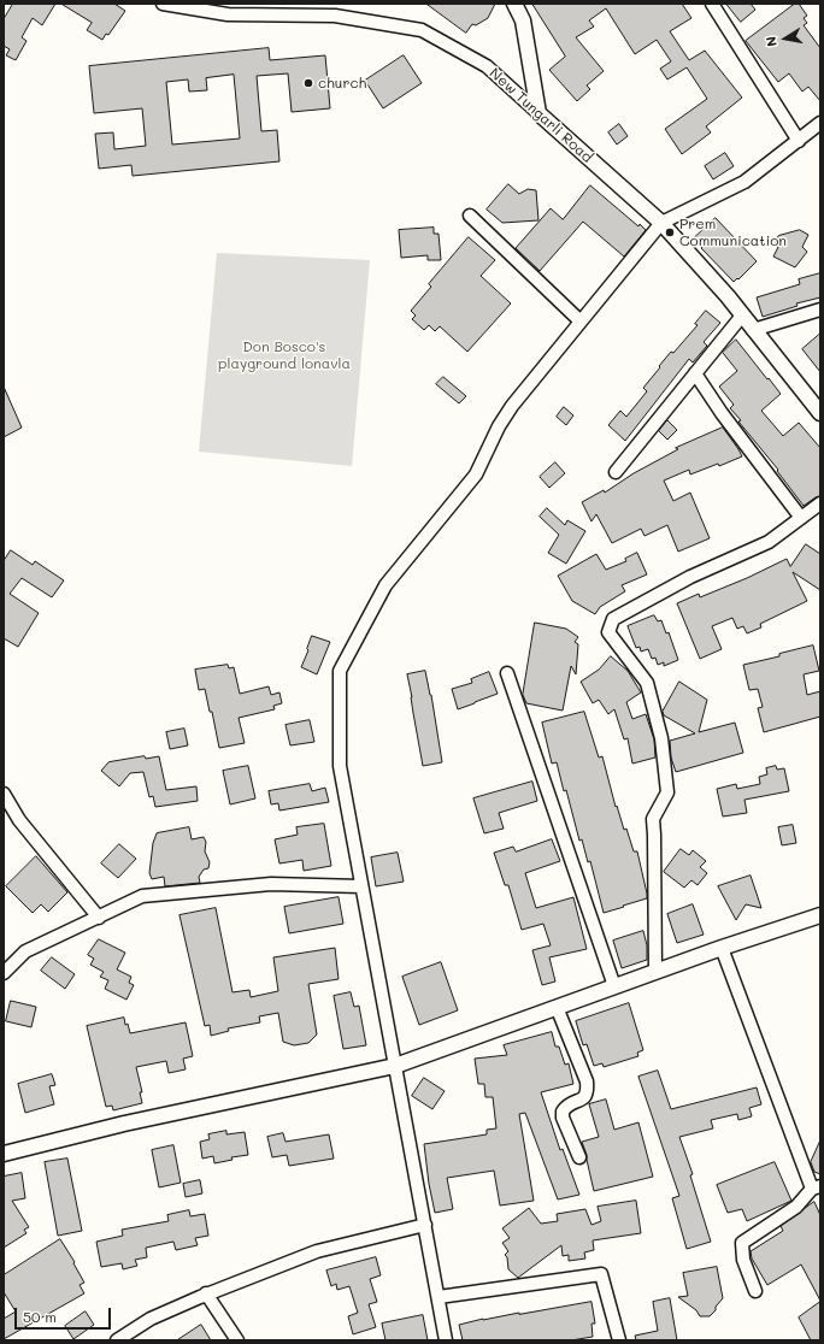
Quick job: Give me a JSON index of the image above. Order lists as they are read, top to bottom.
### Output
{
  "streets": {
    "street": ["New Tungarli Road"]
  },
  "parks": ["Don Bosco's playground lonavla"],
  "places": ["church", "Prem Communication"],
  "scale_bar": "50 m",
  "north": "left"
}
